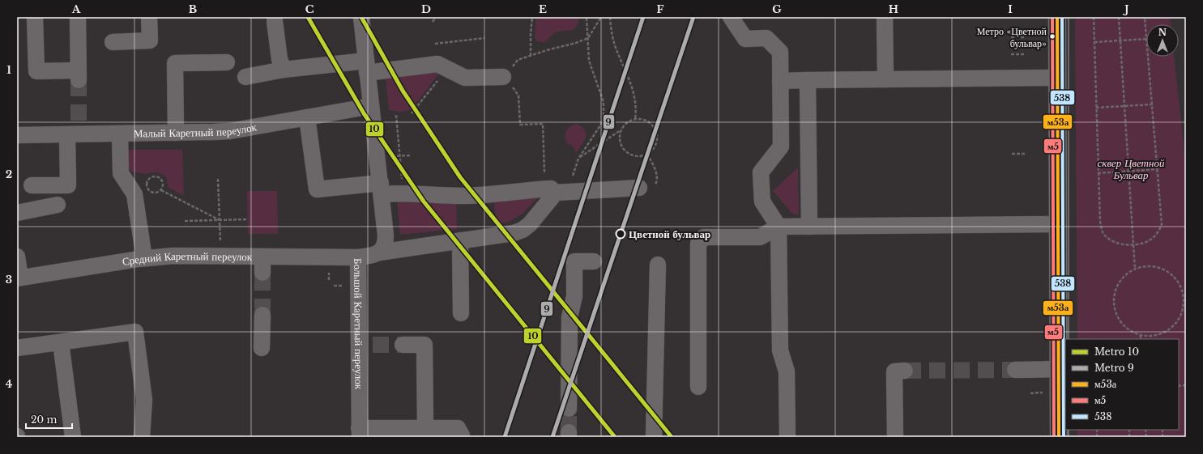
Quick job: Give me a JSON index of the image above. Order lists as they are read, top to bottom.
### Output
{
  "streets": {
    "street": ["Малый Каретный переулок", "Средний Каретный переулок", "Большой Каретный переулок"]
  },
  "crossings": [
    ["Малый Каретный переулок", "Большой Каретный переулок"],
    ["Средний Каретный переулок", "Большой Каретный переулок"]
  ],
  "parks": ["сквер Цветной Бульвар"],
  "places": ["Метро «Цветной бульвар»", "Цветной бульвар"],
  "lines": [
    "metro line 10",
    "metro line 9",
    "transit line м53а",
    "transit line м5",
    "transit line 538"
  ],
  "legend": [
    "Metro 10",
    "Metro 9",
    "м53а",
    "м5",
    "538"
  ],
  "scale_bar": "20 m",
  "north": "top",
  "grid": {
    "columns": [
      "A",
      "B",
      "C",
      "D",
      "E",
      "F",
      "G",
      "H",
      "I",
      "J"
    ],
    "rows": [
      "1",
      "2",
      "3",
      "4"
    ]
  }
}
